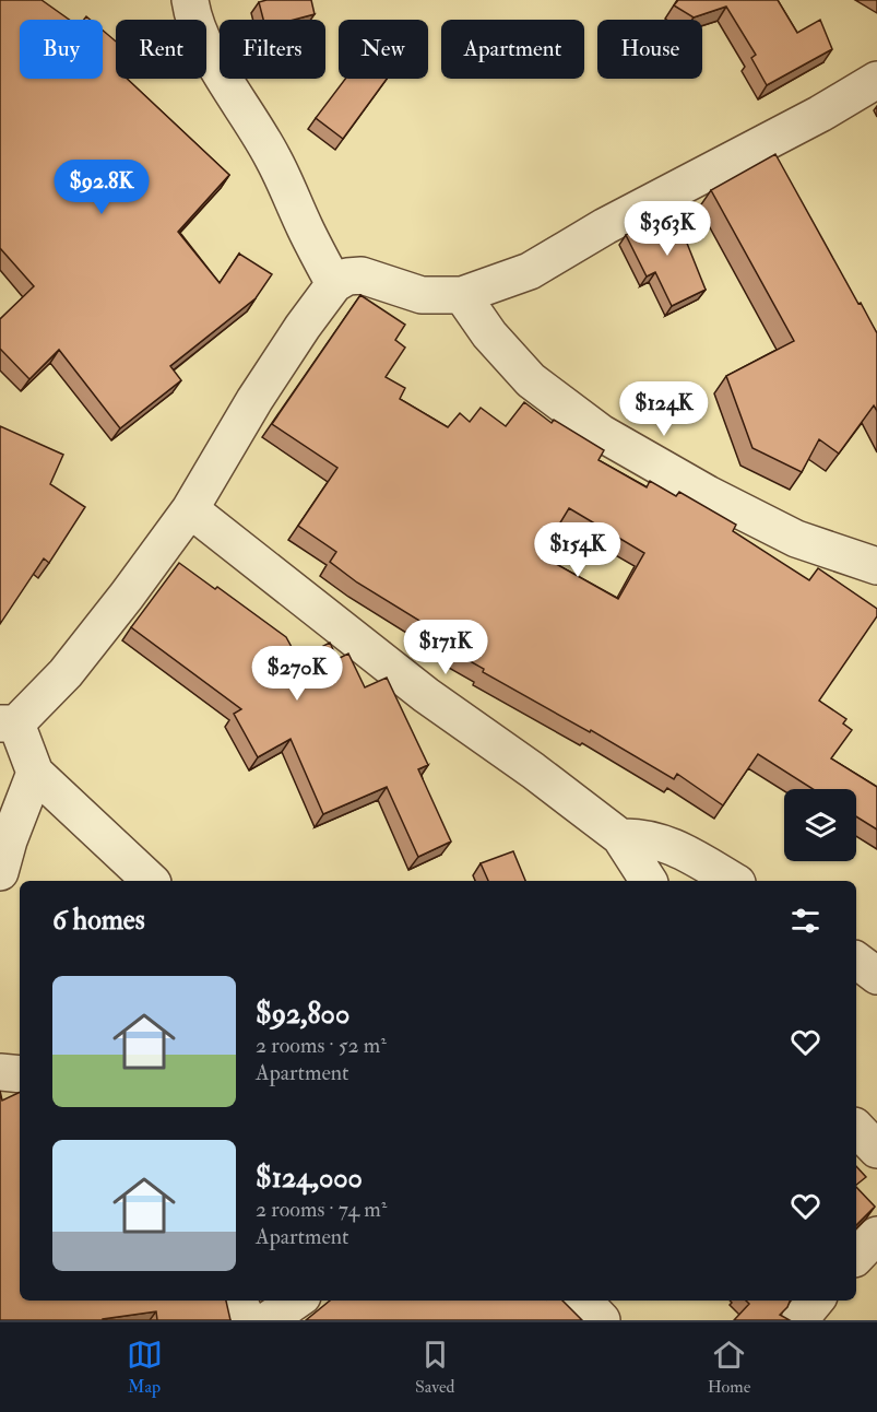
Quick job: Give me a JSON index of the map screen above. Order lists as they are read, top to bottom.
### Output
{
  "page": {
    "chip": [
      "Buy",
      "Rent",
      "Filters",
      "New",
      "Apartment",
      "House"
    ],
    "price": [
      "$92.8K",
      "$363K",
      "$124K",
      "$154K",
      "$171K",
      "$270K"
    ],
    "heading": "6 homes",
    "list": [
      {
        "name": "$92,800",
        "note": "2 rooms · 52 m² · Apartment"
      },
      {
        "name": "$124,000",
        "note": "2 rooms · 74 m² · Apartment"
      }
    ],
    "tabs": ["Map", "Saved", "Home"]
  }
}
